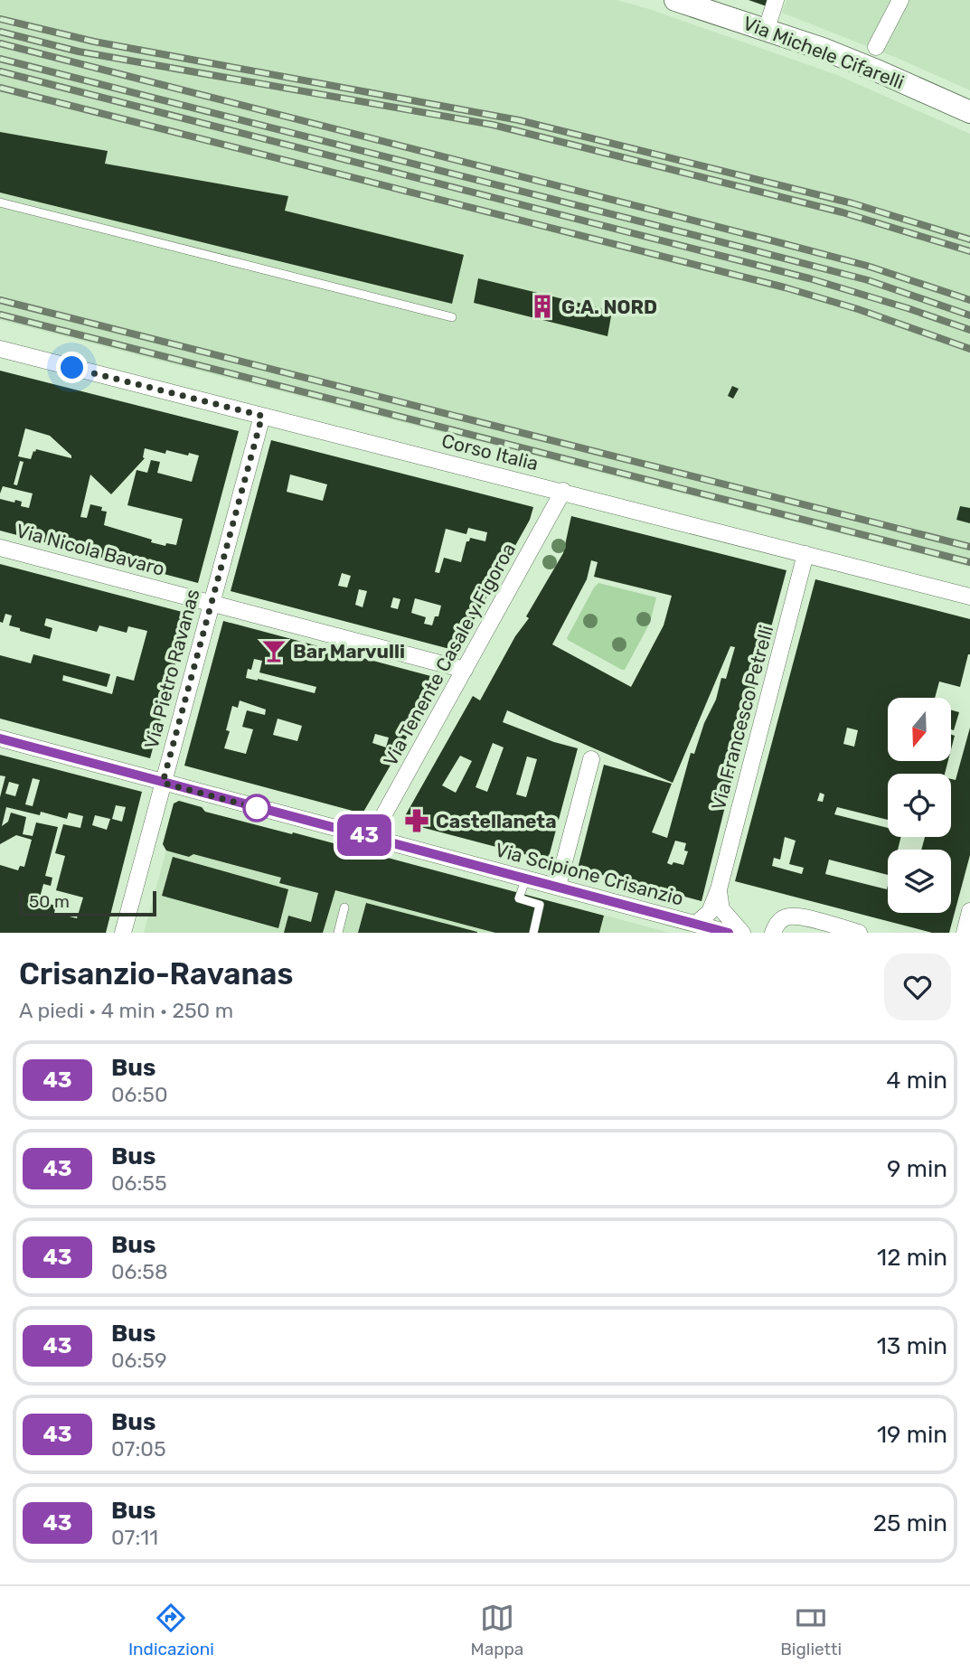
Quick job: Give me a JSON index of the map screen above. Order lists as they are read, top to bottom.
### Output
{
  "streets": {
    "main road": ["Via Michele Cifarelli"],
    "street": [
      "Corso Italia",
      "Via Nicola Bavaro",
      "Via Tenente Casale y Figoroa",
      "Via Pietro Ravanas",
      "Via Francesco Petrelli",
      "Via Scipione Crisanzio"
    ]
  },
  "crossings": [
    ["Corso Italia", "Via Tenente Casale y Figoroa"],
    ["Corso Italia", "Via Pietro Ravanas"],
    ["Corso Italia", "Via Francesco Petrelli"],
    ["Via Nicola Bavaro", "Via Tenente Casale y Figoroa"],
    ["Via Nicola Bavaro", "Via Pietro Ravanas"],
    ["Via Tenente Casale y Figoroa", "Via Scipione Crisanzio"],
    ["Via Pietro Ravanas", "Via Scipione Crisanzio"],
    ["Via Francesco Petrelli", "Via Scipione Crisanzio"]
  ],
  "places": {
    "building": ["G.A. NORD"],
    "bar": ["Bar Marvulli"],
    "pharmacy": ["Castellaneta"]
  },
  "lines": ["bus line 43"],
  "scale_bar": "50 m",
  "north": "bottom",
  "page": {
    "on_map": "43",
    "scale": "50 m",
    "heading": ["Crisanzio-Ravanas", "A piedi · 4 min · 250 m"],
    "list": [
      {
        "mark": "43",
        "name": "Bus",
        "note": "06:50",
        "value": "4 min"
      },
      {
        "mark": "43",
        "name": "Bus",
        "note": "06:55",
        "value": "9 min"
      },
      {
        "mark": "43",
        "name": "Bus",
        "note": "06:58",
        "value": "12 min"
      },
      {
        "mark": "43",
        "name": "Bus",
        "note": "06:59",
        "value": "13 min"
      },
      {
        "mark": "43",
        "name": "Bus",
        "note": "07:05",
        "value": "19 min"
      },
      {
        "mark": "43",
        "name": "Bus",
        "note": "07:11",
        "value": "25 min"
      }
    ],
    "tabs": ["Indicazioni", "Mappa", "Biglietti"]
  }
}
